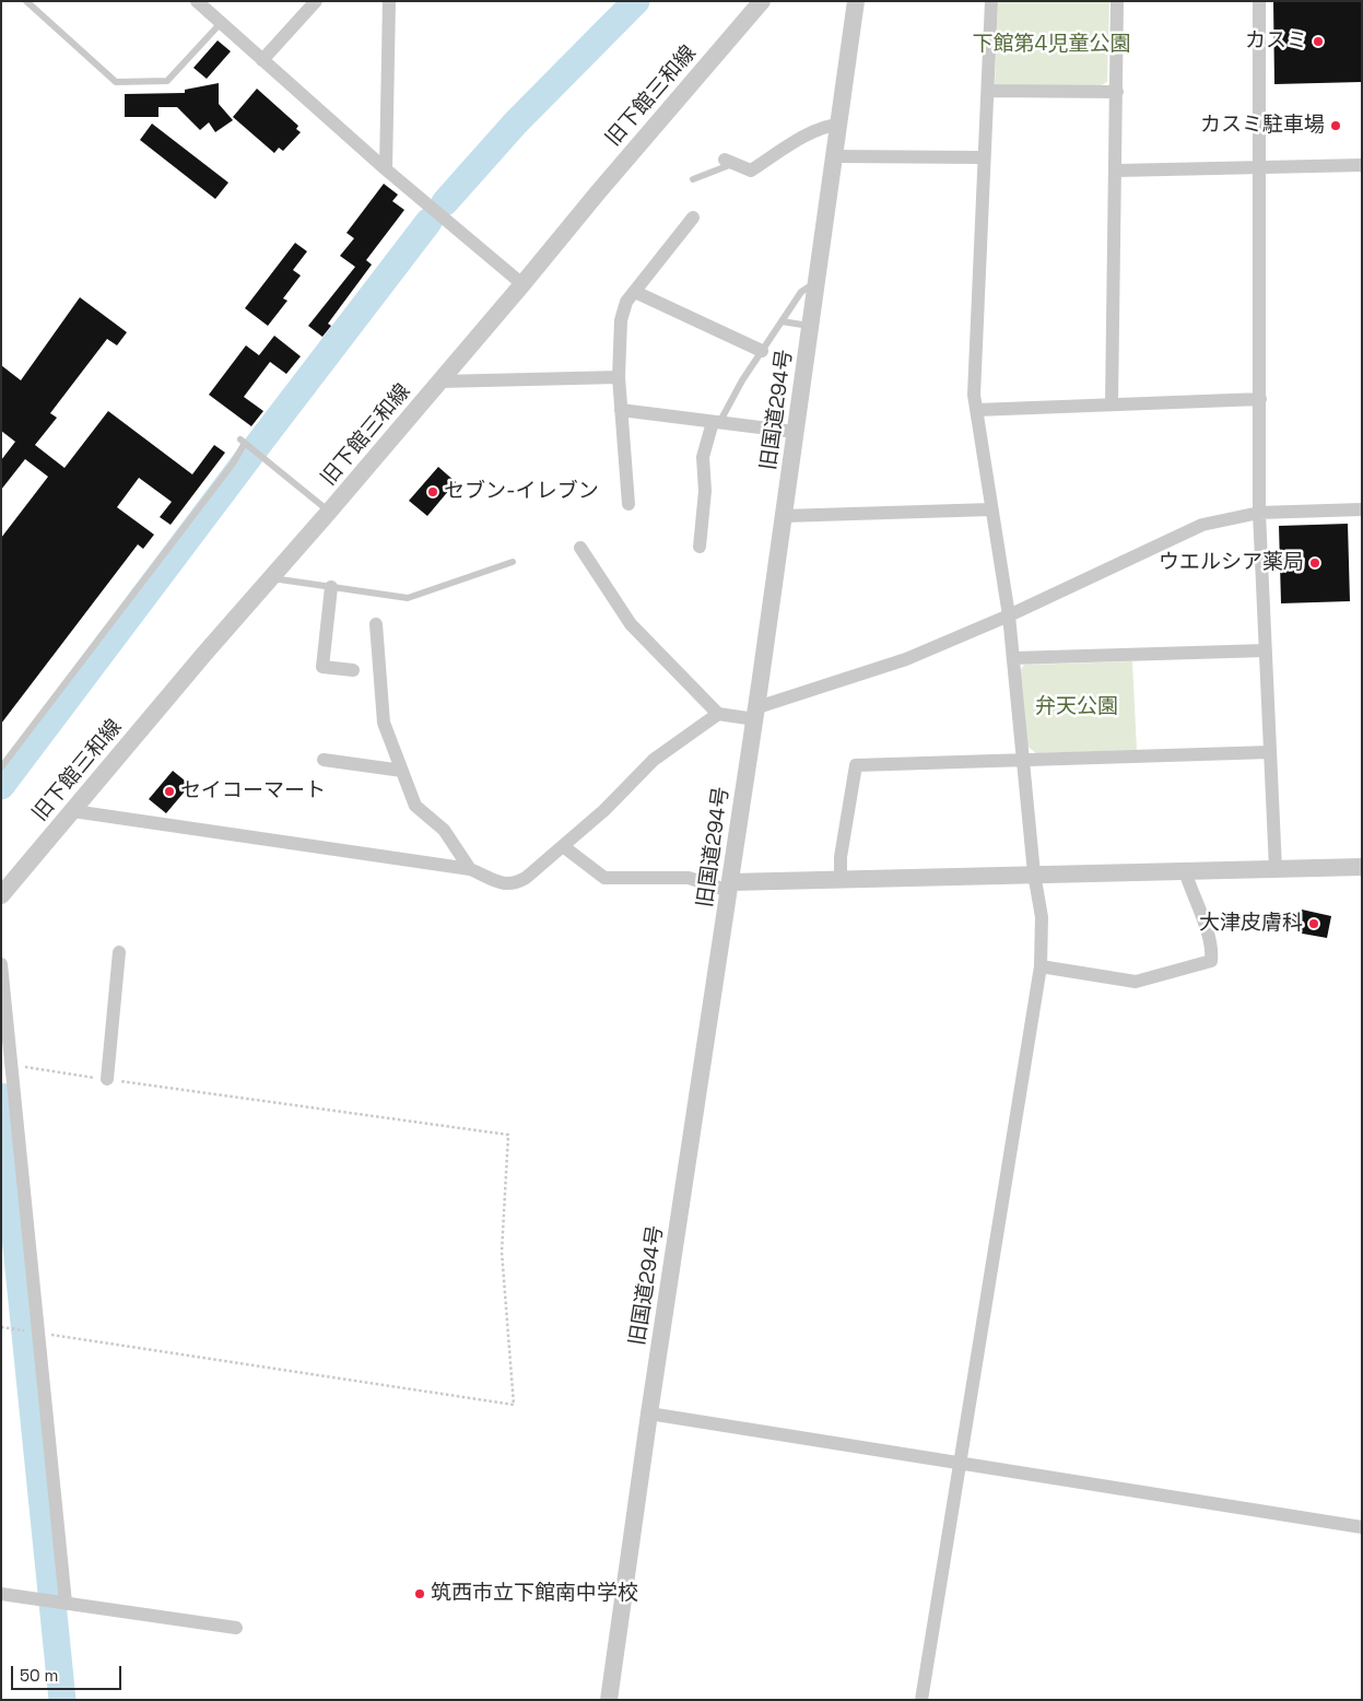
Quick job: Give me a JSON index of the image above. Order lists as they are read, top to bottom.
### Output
{
  "streets": {
    "street": ["旧下館三和線", "旧国道294号"]
  },
  "parks": ["下館第4児童公園", "弁天公園"],
  "places": [
    "カスミ",
    "カスミ駐車場",
    "セブン-イレブン",
    "ウエルシア薬局",
    "セイコーマート",
    "大津皮膚科",
    "筑西市立下館南中学校"
  ],
  "scale_bar": "50 m"
}
